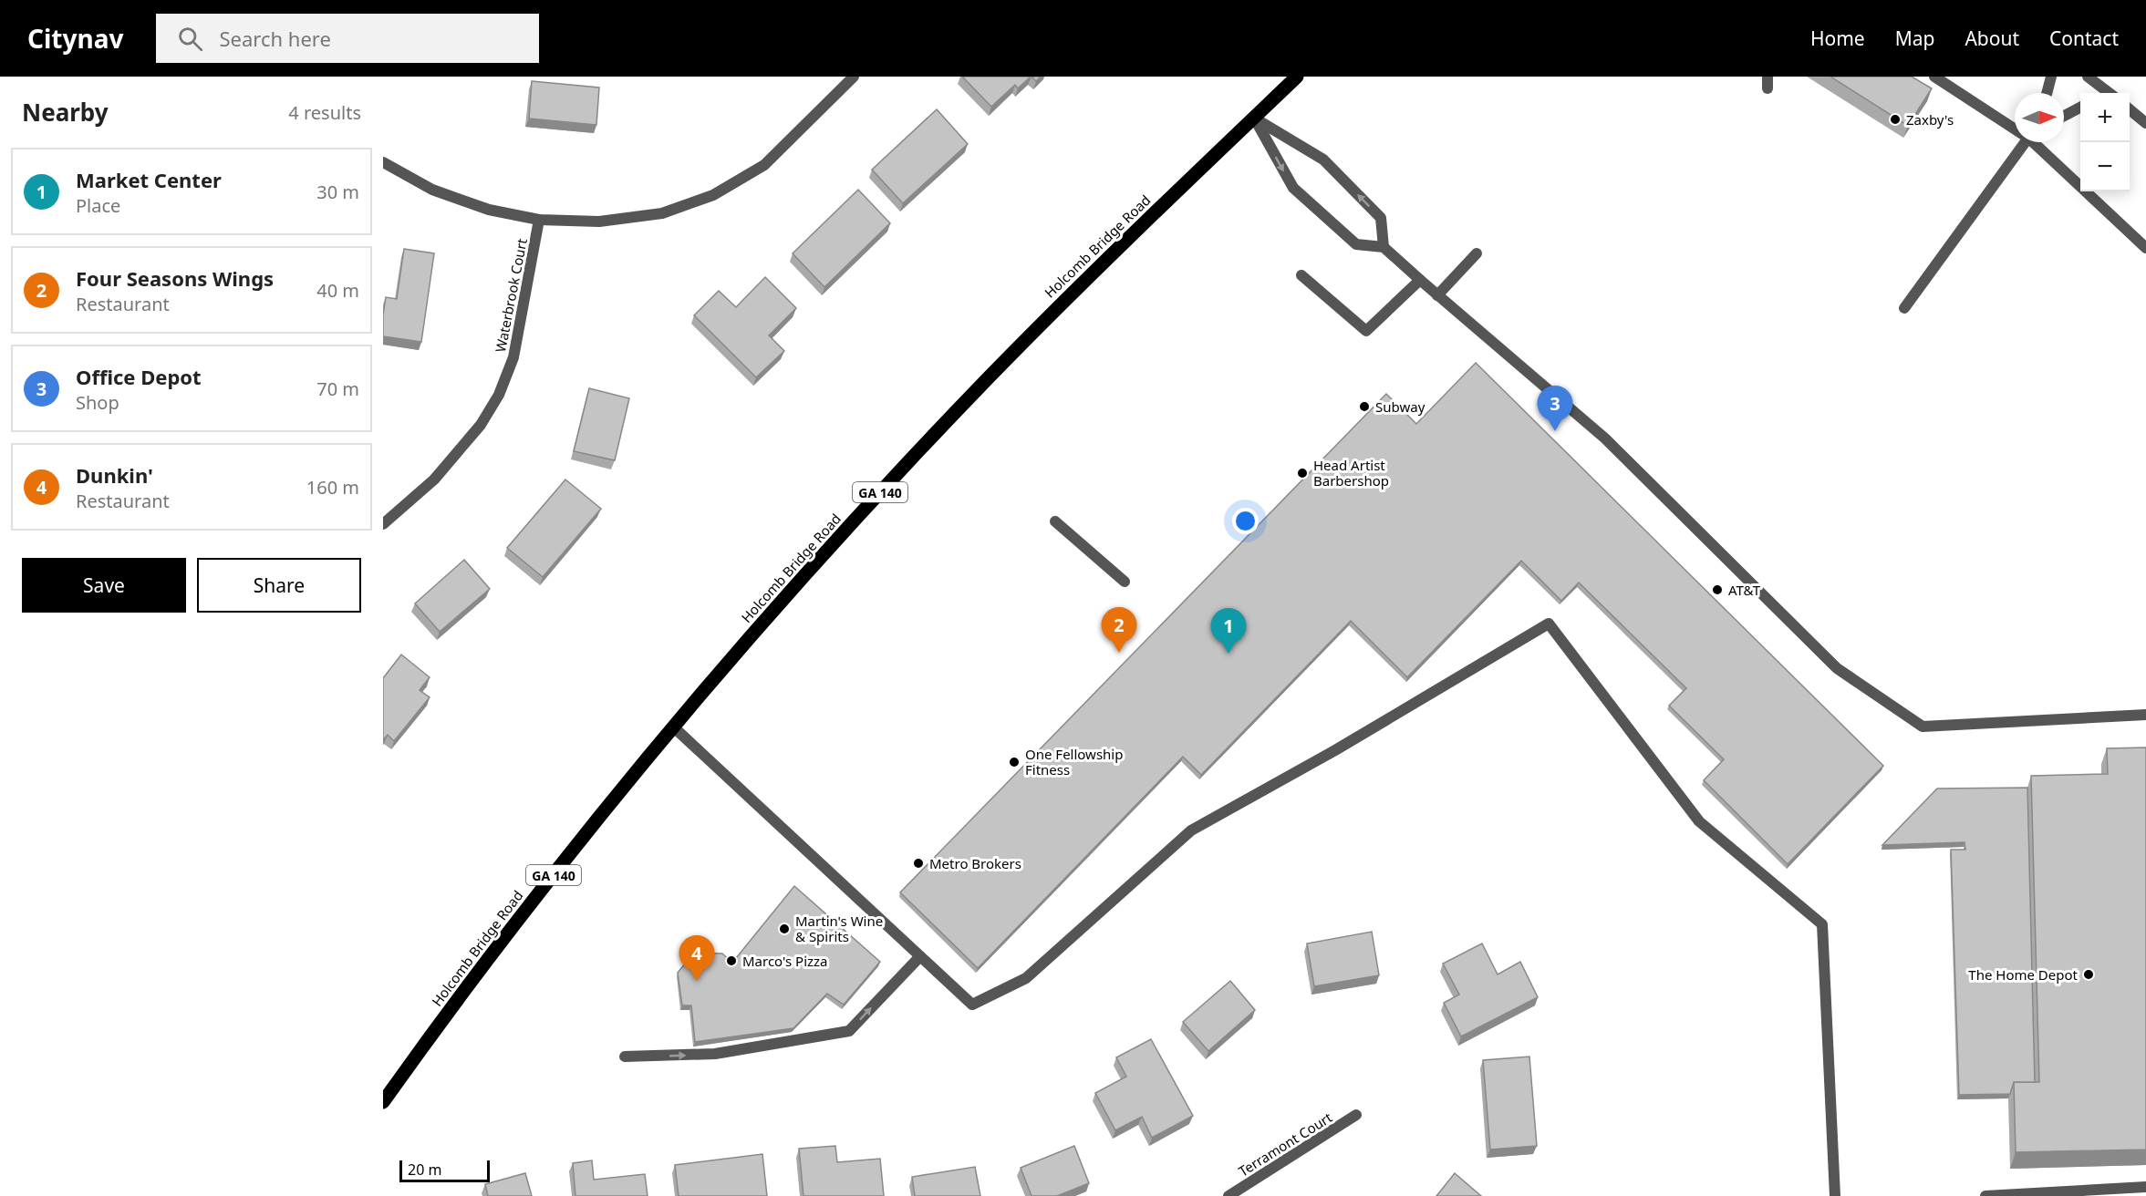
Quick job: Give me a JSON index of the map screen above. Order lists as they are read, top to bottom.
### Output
{
  "streets": {
    "main road": ["Holcomb Bridge Road", "GA 140"],
    "street": ["Waterbrook Court", "Terramont Court"]
  },
  "places": [
    "Zaxby's",
    "Subway",
    "Head Artist Barbershop",
    "AT&T",
    "One Fellowship Fitness",
    "Metro Brokers",
    "Martin's Wine & Spirits",
    "Marco's Pizza",
    "The Home Depot"
  ],
  "scale_bar": "20 m",
  "north": "right",
  "page": {
    "header": "Citynav",
    "search": "Search here",
    "nav": [
      "Home",
      "Map",
      "About",
      "Contact"
    ],
    "heading": ["Nearby", "4 results"],
    "map_buttons": ["+", "−"],
    "list": [
      {
        "mark": "1",
        "name": "Market Center",
        "note": "Place",
        "value": "30 m"
      },
      {
        "mark": "2",
        "name": "Four Seasons Wings",
        "note": "Restaurant",
        "value": "40 m"
      },
      {
        "mark": "3",
        "name": "Office Depot",
        "note": "Shop",
        "value": "70 m"
      },
      {
        "mark": "4",
        "name": "Dunkin'",
        "note": "Restaurant",
        "value": "160 m"
      }
    ],
    "pins": [
      "3",
      "2",
      "1",
      "4"
    ],
    "buttons": ["Save", "Share"],
    "scale": "20 m"
  }
}
